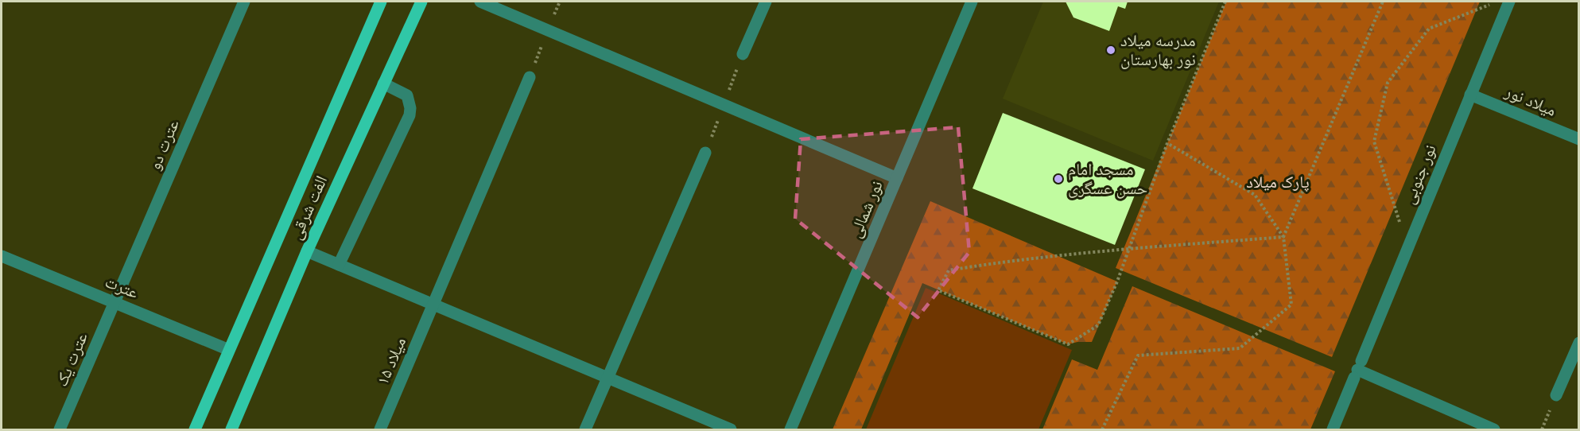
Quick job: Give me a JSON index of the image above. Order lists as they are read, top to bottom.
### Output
{
  "streets": {
    "main road": ["الفت شرقی"],
    "street": [
      "میلاد نور",
      "عترت دو",
      "نور جنوبی",
      "نور شمالی",
      "عترت",
      "عترت یک",
      "میلاد ۱۵"
    ]
  },
  "crossings": [
    ["میلاد نور", "نور جنوبی"],
    ["عترت دو", "عترت"],
    ["عترت دو", "عترت یک"],
    ["الفت شرقی", "عترت"],
    ["عترت", "عترت یک"]
  ],
  "parks": ["پارک میلاد"],
  "places": ["مدرسه میلاد نور بهارستان", "مسجد امام حسن عسگری"]
}
